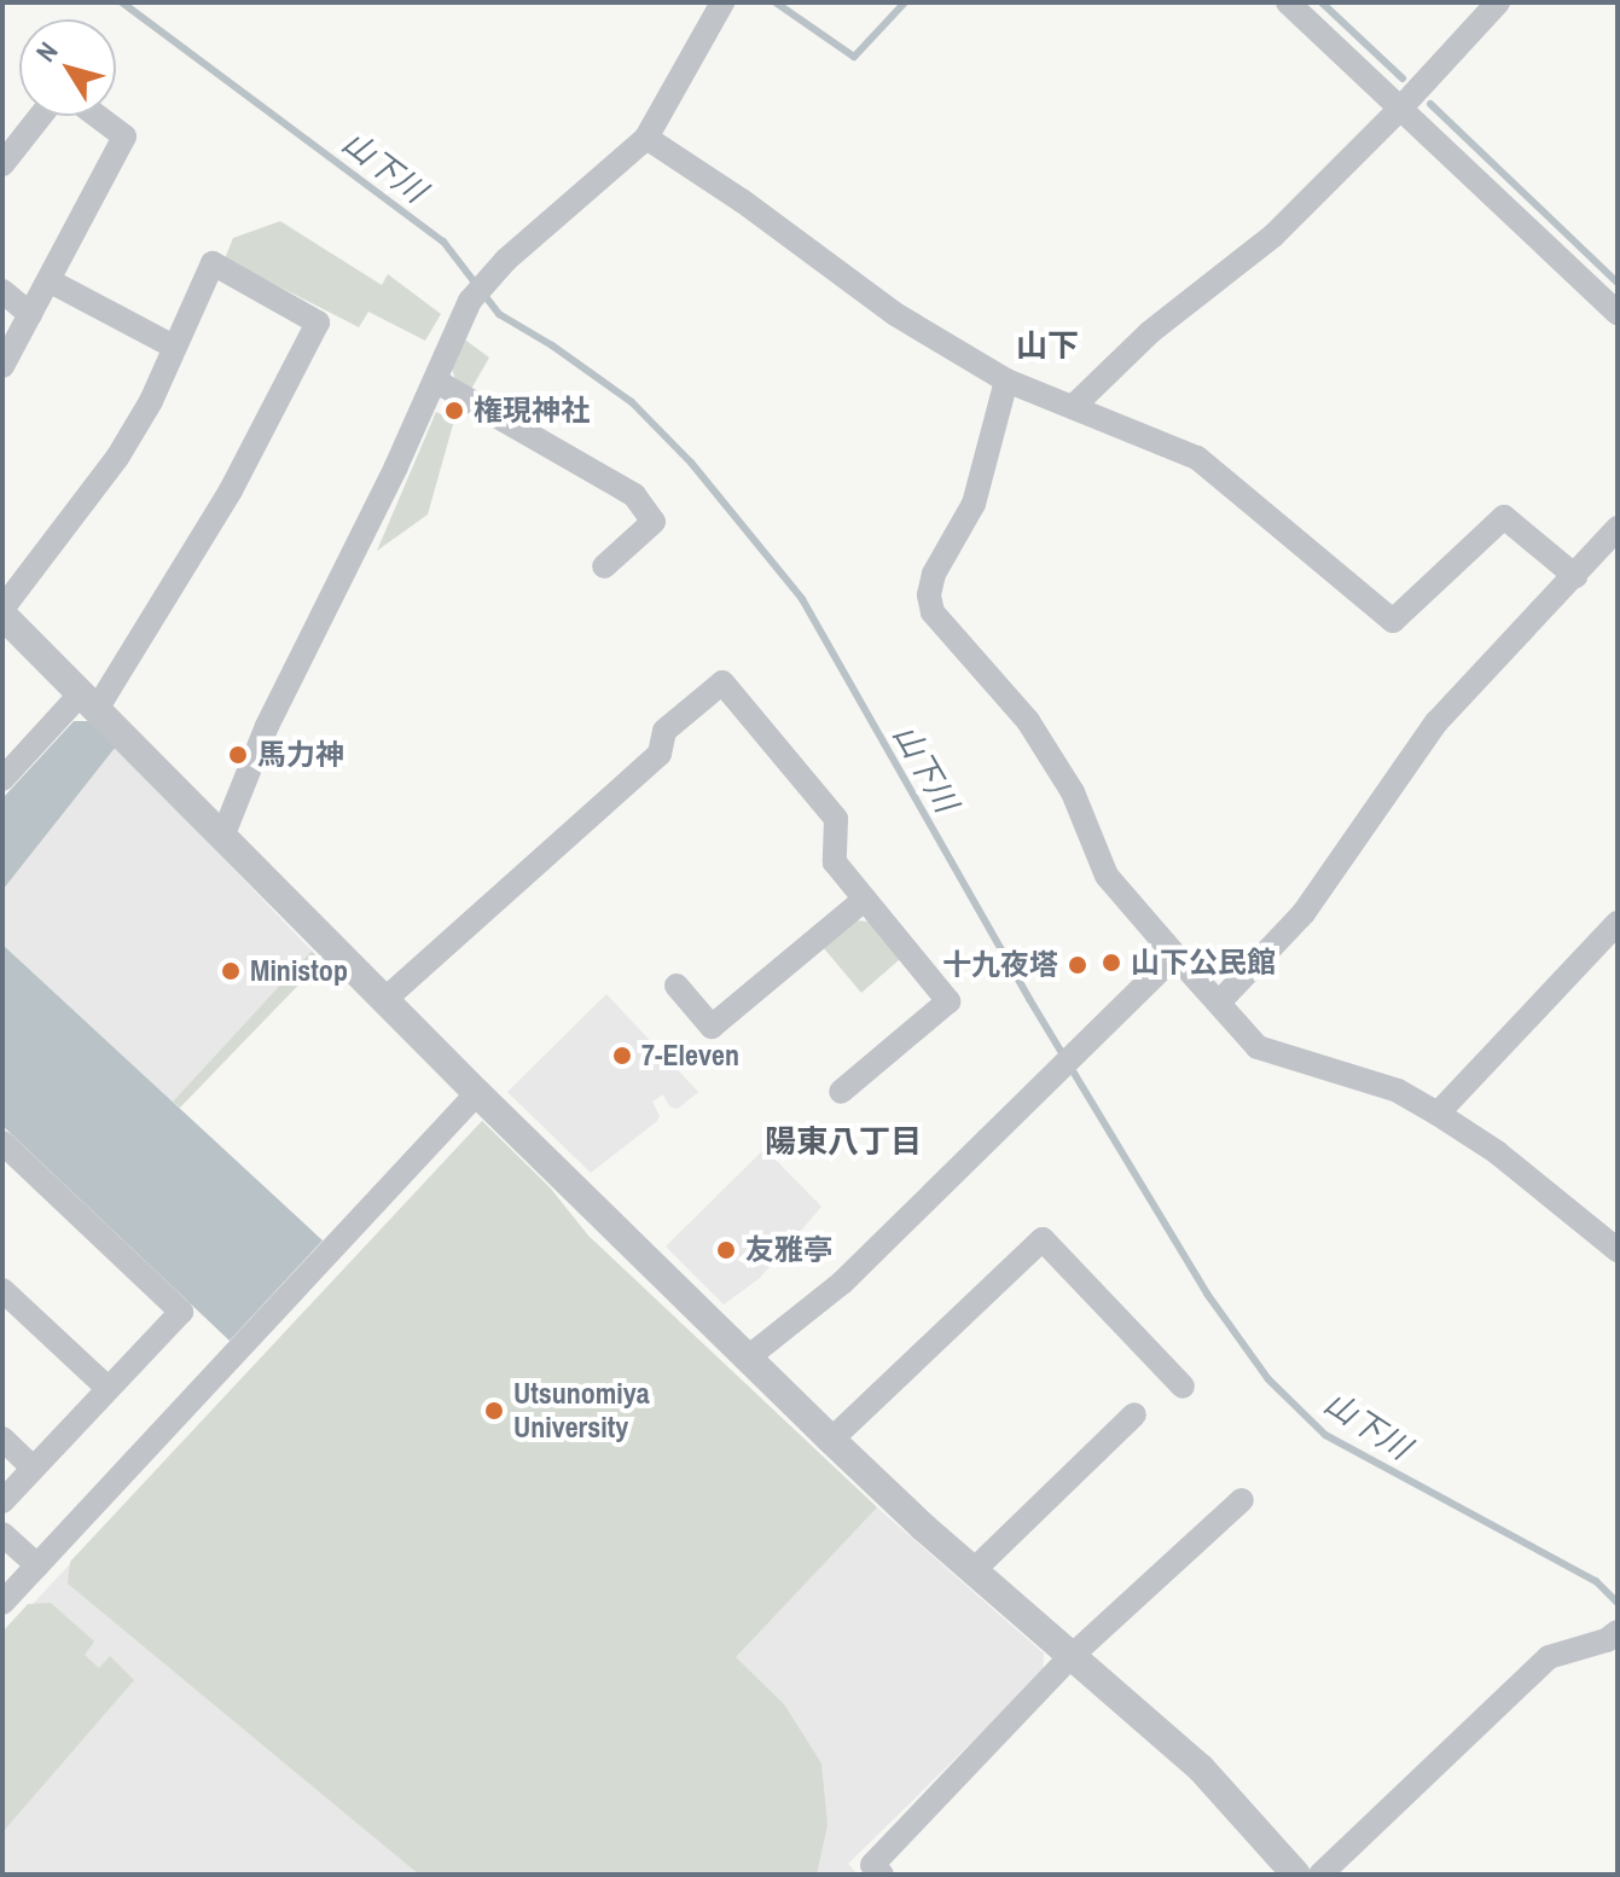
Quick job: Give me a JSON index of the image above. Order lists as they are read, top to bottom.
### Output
{
  "districts": ["山下", "陽東八丁目"],
  "water": ["山下川"],
  "places": [
    "権現神社",
    "馬力神",
    "山下公民館",
    "十九夜塔",
    "Ministop",
    "7-Eleven",
    "友雅亭",
    "Utsunomiya University"
  ],
  "north": "top left"
}
